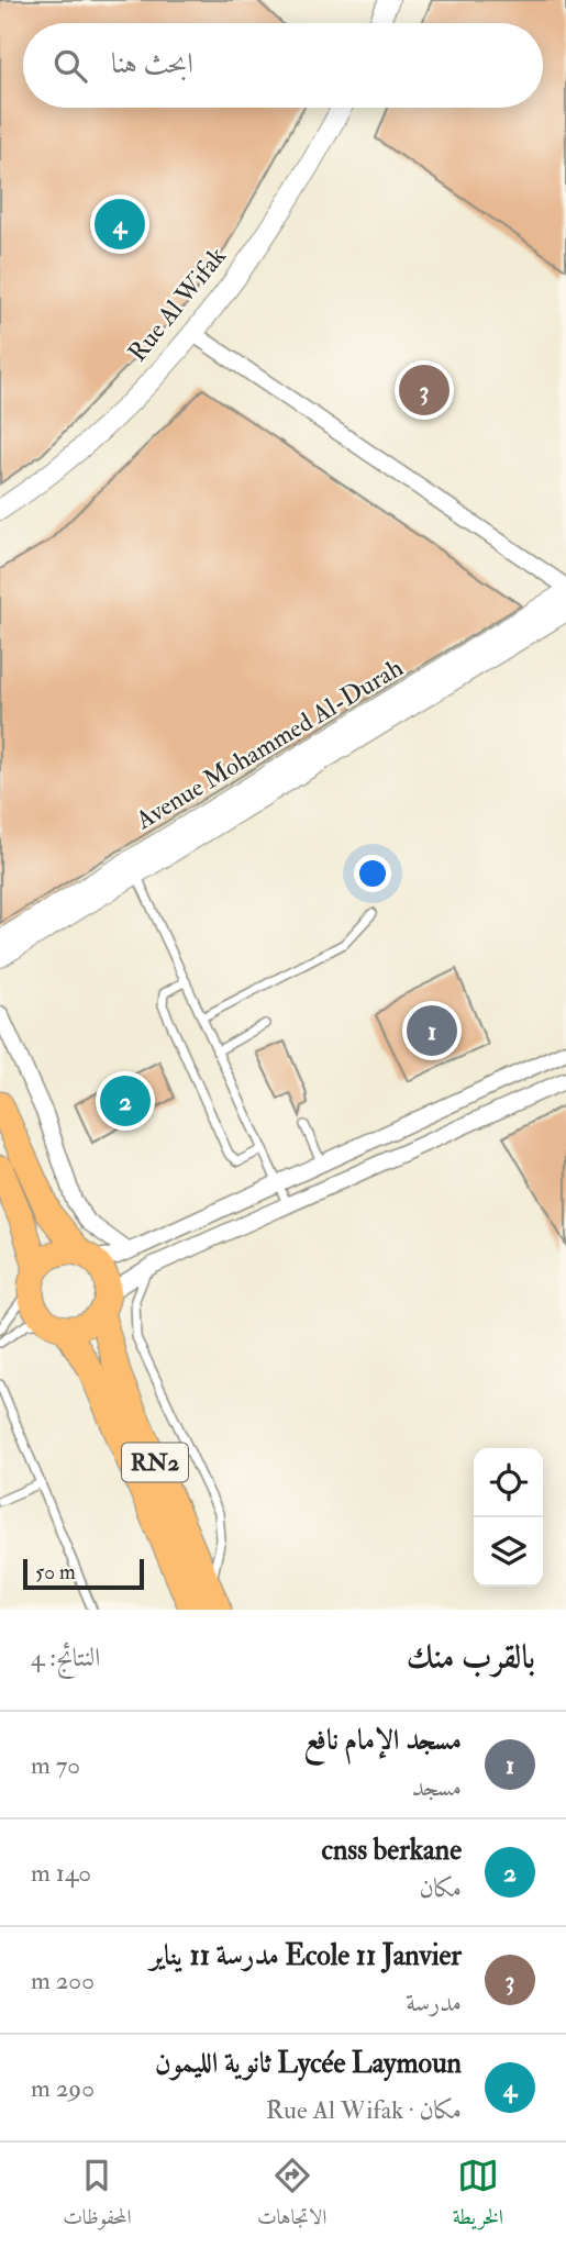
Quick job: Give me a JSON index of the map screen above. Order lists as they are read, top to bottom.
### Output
{
  "streets": {
    "highway": ["RN2"],
    "street": ["Rue Al Wifak", "Avenue Mohammed Al-Durah"]
  },
  "scale_bar": "50 m",
  "page": {
    "search": "ابحث هنا",
    "pins": [
      "4",
      "3",
      "1",
      "2"
    ],
    "scale": "50 m",
    "heading": ["بالقرب منك", "النتائج: 4"],
    "list": [
      {
        "mark": "1",
        "name": "مسجد الإمام نافع",
        "note": "مسجد",
        "value": "70 m"
      },
      {
        "mark": "2",
        "name": "cnss berkane",
        "note": "مكان",
        "value": "140 m"
      },
      {
        "mark": "3",
        "name": "Ecole 11 Janvier مدرسة 11 يناير",
        "note": "مدرسة",
        "value": "200 m"
      },
      {
        "mark": "4",
        "name": "Lycée Laymoun ثانوية الليمون",
        "note": "مكان · Rue Al Wifak",
        "value": "290 m"
      }
    ],
    "nav": ["الخريطة", "الاتجاهات", "المحفوظات"]
  }
}
